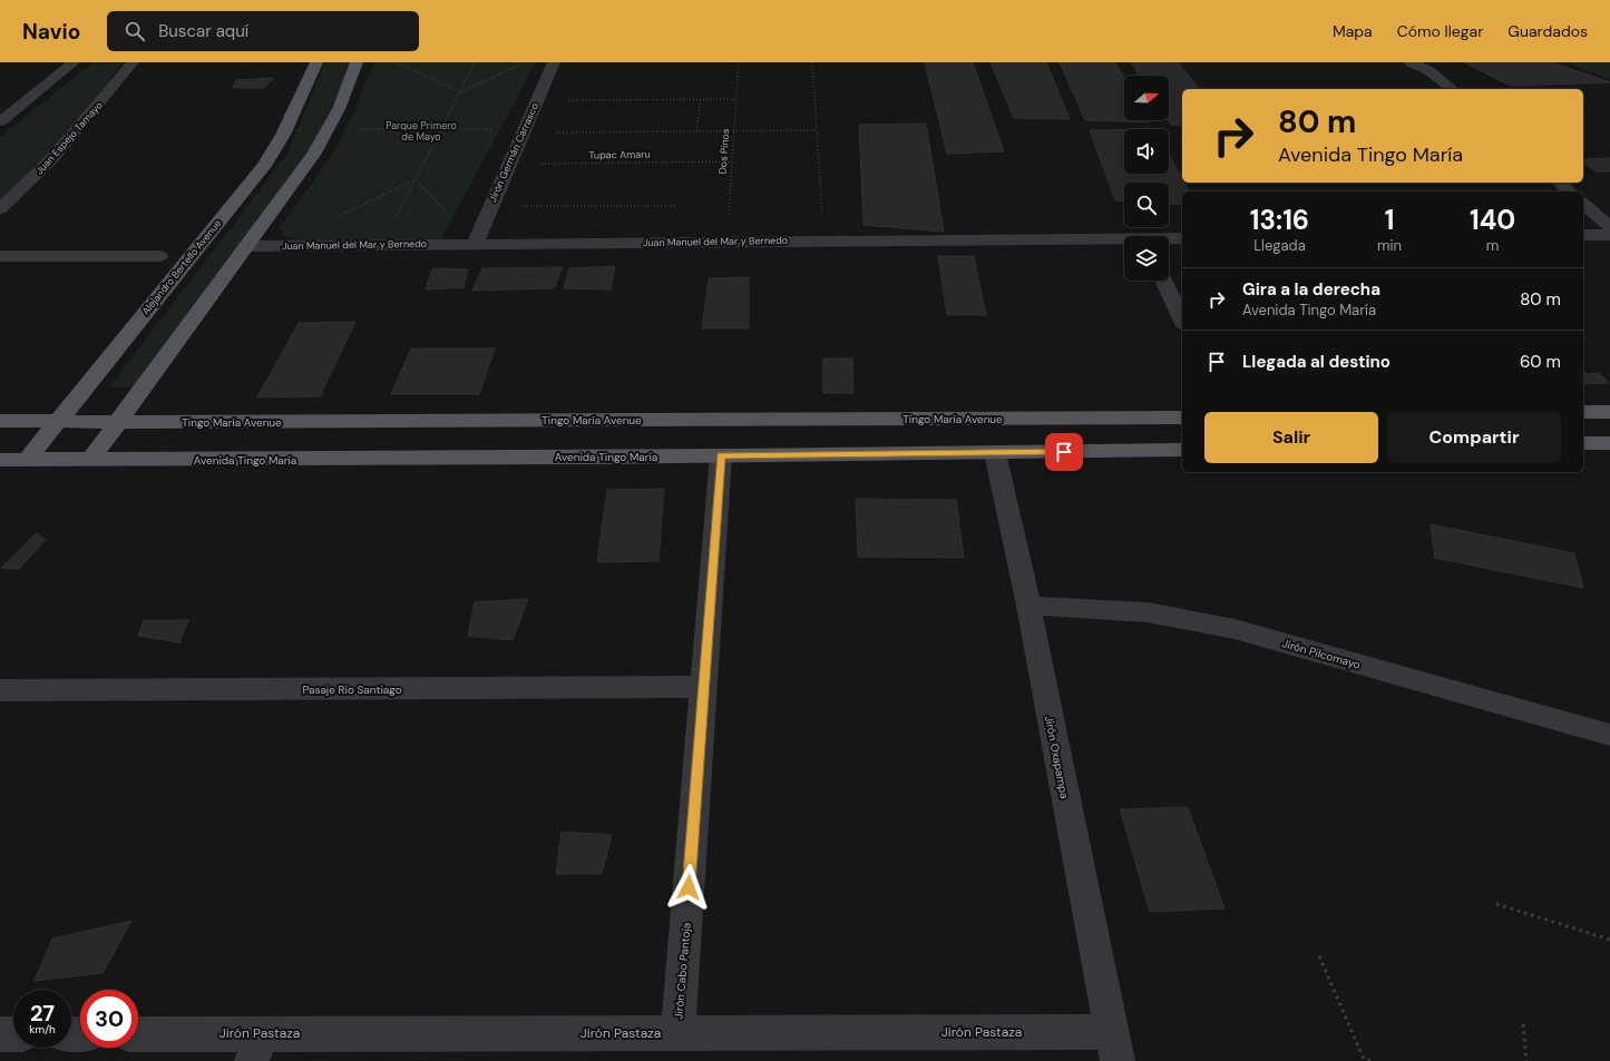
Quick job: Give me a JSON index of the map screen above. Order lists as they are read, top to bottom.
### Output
{
  "streets": {
    "main road": ["Alejandro Bertello Avenue", "Tingo María Avenue", "Avenida Tingo María"],
    "street": [
      "Juan Espejo Tamayo",
      "Jirón Germán Carrasco",
      "Juan Manuel del Mar y Bernedo",
      "Jirón Pilcomayo",
      "Pasaje Rio Santiago",
      "Jirón Oxapampa",
      "Jirón Cabo Pantoja",
      "Jirón Pastaza"
    ],
    "path": ["Dos Pinos", "Tupac Amaru"]
  },
  "crossings": [
    ["Dos Pinos", "Tupac Amaru"],
    ["Dos Pinos", "Juan Manuel del Mar y Bernedo"],
    ["Jirón Germán Carrasco", "Tupac Amaru"],
    ["Jirón Germán Carrasco", "Juan Manuel del Mar y Bernedo"],
    ["Alejandro Bertello Avenue", "Tingo María Avenue"],
    ["Alejandro Bertello Avenue", "Avenida Tingo María"],
    ["Avenida Tingo María", "Jirón Oxapampa"],
    ["Avenida Tingo María", "Jirón Cabo Pantoja"],
    ["Jirón Pilcomayo", "Jirón Oxapampa"],
    ["Pasaje Rio Santiago", "Jirón Cabo Pantoja"],
    ["Jirón Oxapampa", "Jirón Pastaza"],
    ["Jirón Cabo Pantoja", "Jirón Pastaza"]
  ],
  "parks": ["Parque Primero de Mayo"],
  "north": "right",
  "page": {
    "header": "Navio",
    "search": "Buscar aquí",
    "nav": ["Mapa", "Cómo llegar", "Guardados"],
    "turn": ["80 m", "Avenida Tingo María"],
    "eta": [
      "13:16",
      "Llegada",
      "1",
      "min",
      "140",
      "m"
    ],
    "list": [
      {
        "name": "Gira a la derecha",
        "note": "Avenida Tingo María",
        "value": "80 m"
      },
      {
        "name": "Llegada al destino",
        "value": "60 m"
      }
    ],
    "buttons": ["Salir", "Compartir"],
    "speed": "27 km/h",
    "limit": "30"
  }
}
